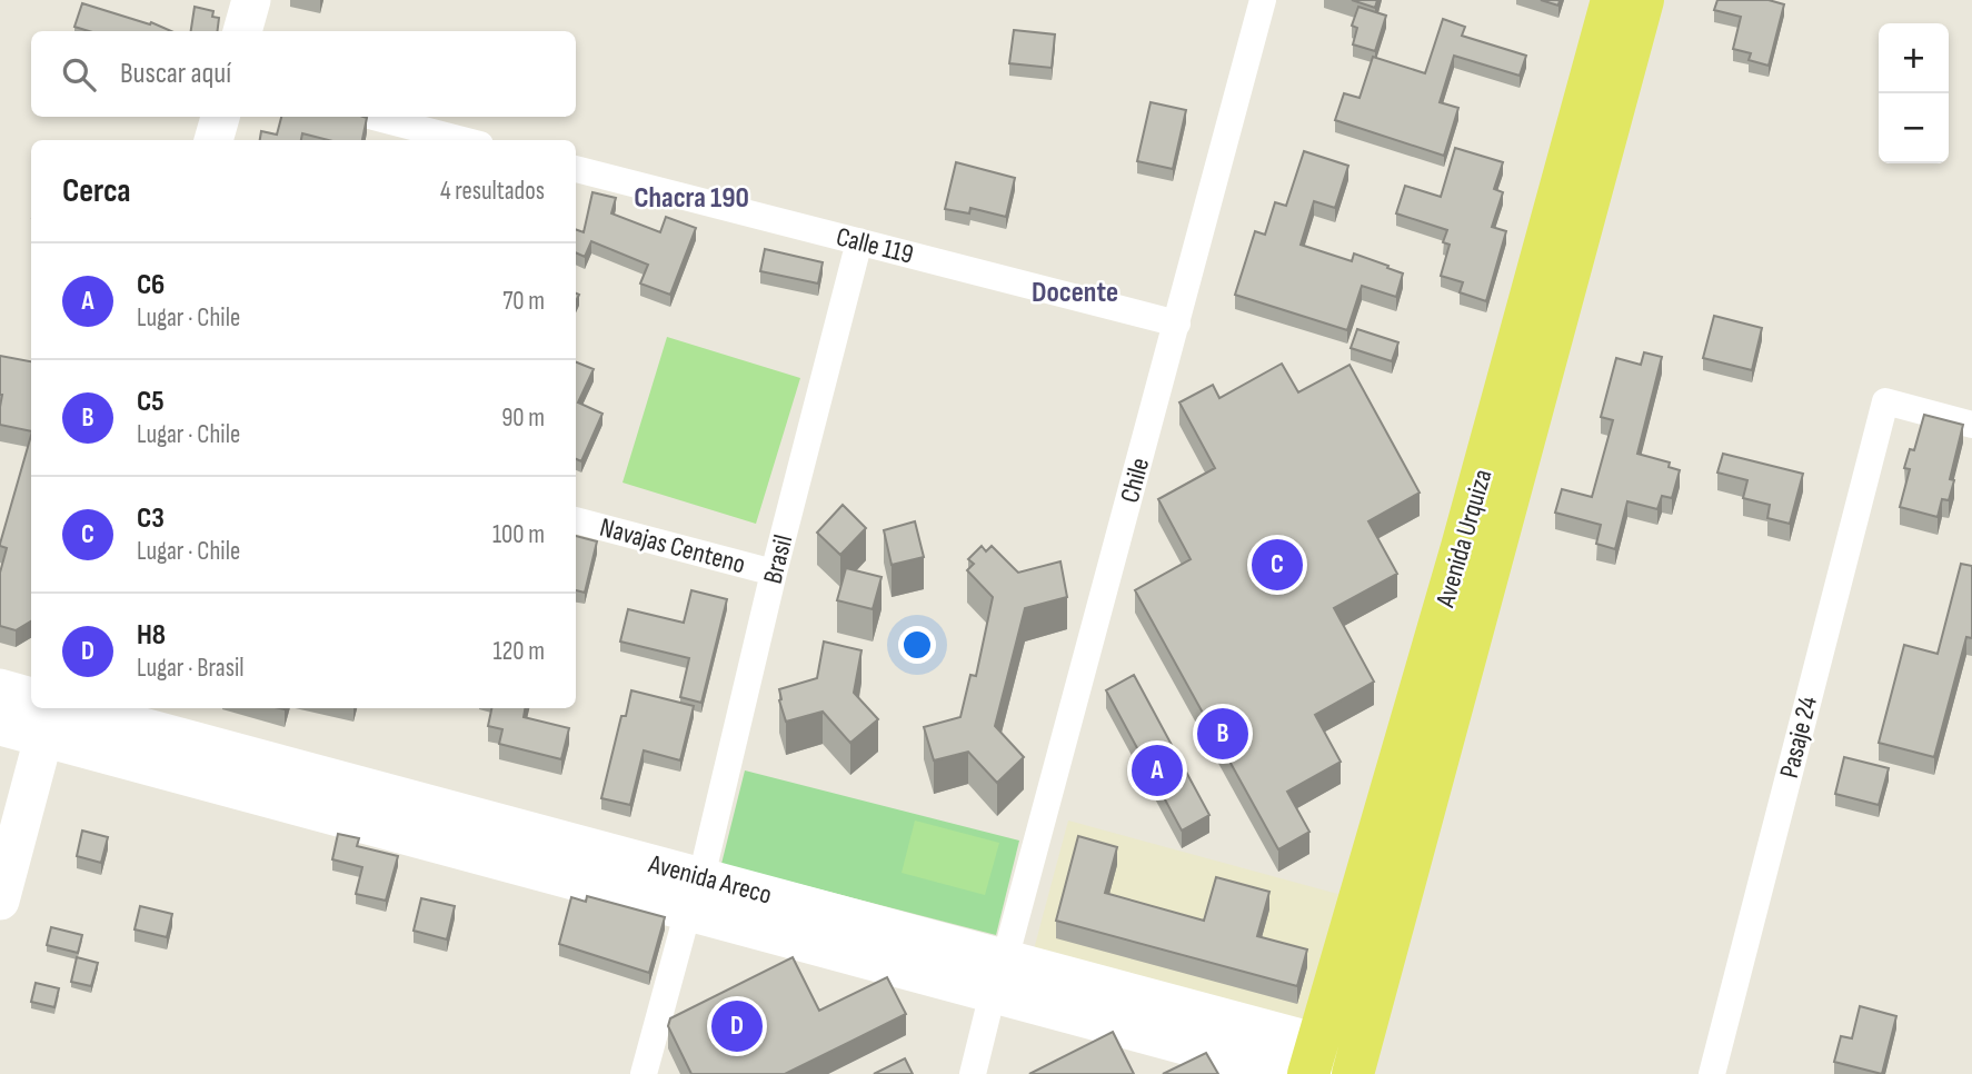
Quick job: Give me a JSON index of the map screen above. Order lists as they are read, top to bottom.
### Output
{
  "streets": {
    "main road": ["Avenida Urquiza", "Avenida Areco"],
    "street": [
      "Calle 119",
      "Chile",
      "Navajas Centeno",
      "Brasil",
      "Pasaje 24"
    ]
  },
  "crossings": [
    ["Calle 119", "Chile"],
    ["Calle 119", "Brasil"],
    ["Chile", "Avenida Areco"],
    ["Avenida Urquiza", "Avenida Areco"],
    ["Navajas Centeno", "Brasil"],
    ["Brasil", "Avenida Areco"]
  ],
  "districts": ["Chacra 190", "Docente"],
  "page": {
    "map_buttons": ["+", "−"],
    "search": "Buscar aquí",
    "heading": ["Cerca", "4 resultados"],
    "list": [
      {
        "mark": "A",
        "name": "C6",
        "note": "Lugar · Chile",
        "value": "70 m"
      },
      {
        "mark": "B",
        "name": "C5",
        "note": "Lugar · Chile",
        "value": "90 m"
      },
      {
        "mark": "C",
        "name": "C3",
        "note": "Lugar · Chile",
        "value": "100 m"
      },
      {
        "mark": "D",
        "name": "H8",
        "note": "Lugar · Brasil",
        "value": "120 m"
      }
    ],
    "pins": [
      "C",
      "B",
      "A",
      "D"
    ]
  }
}
